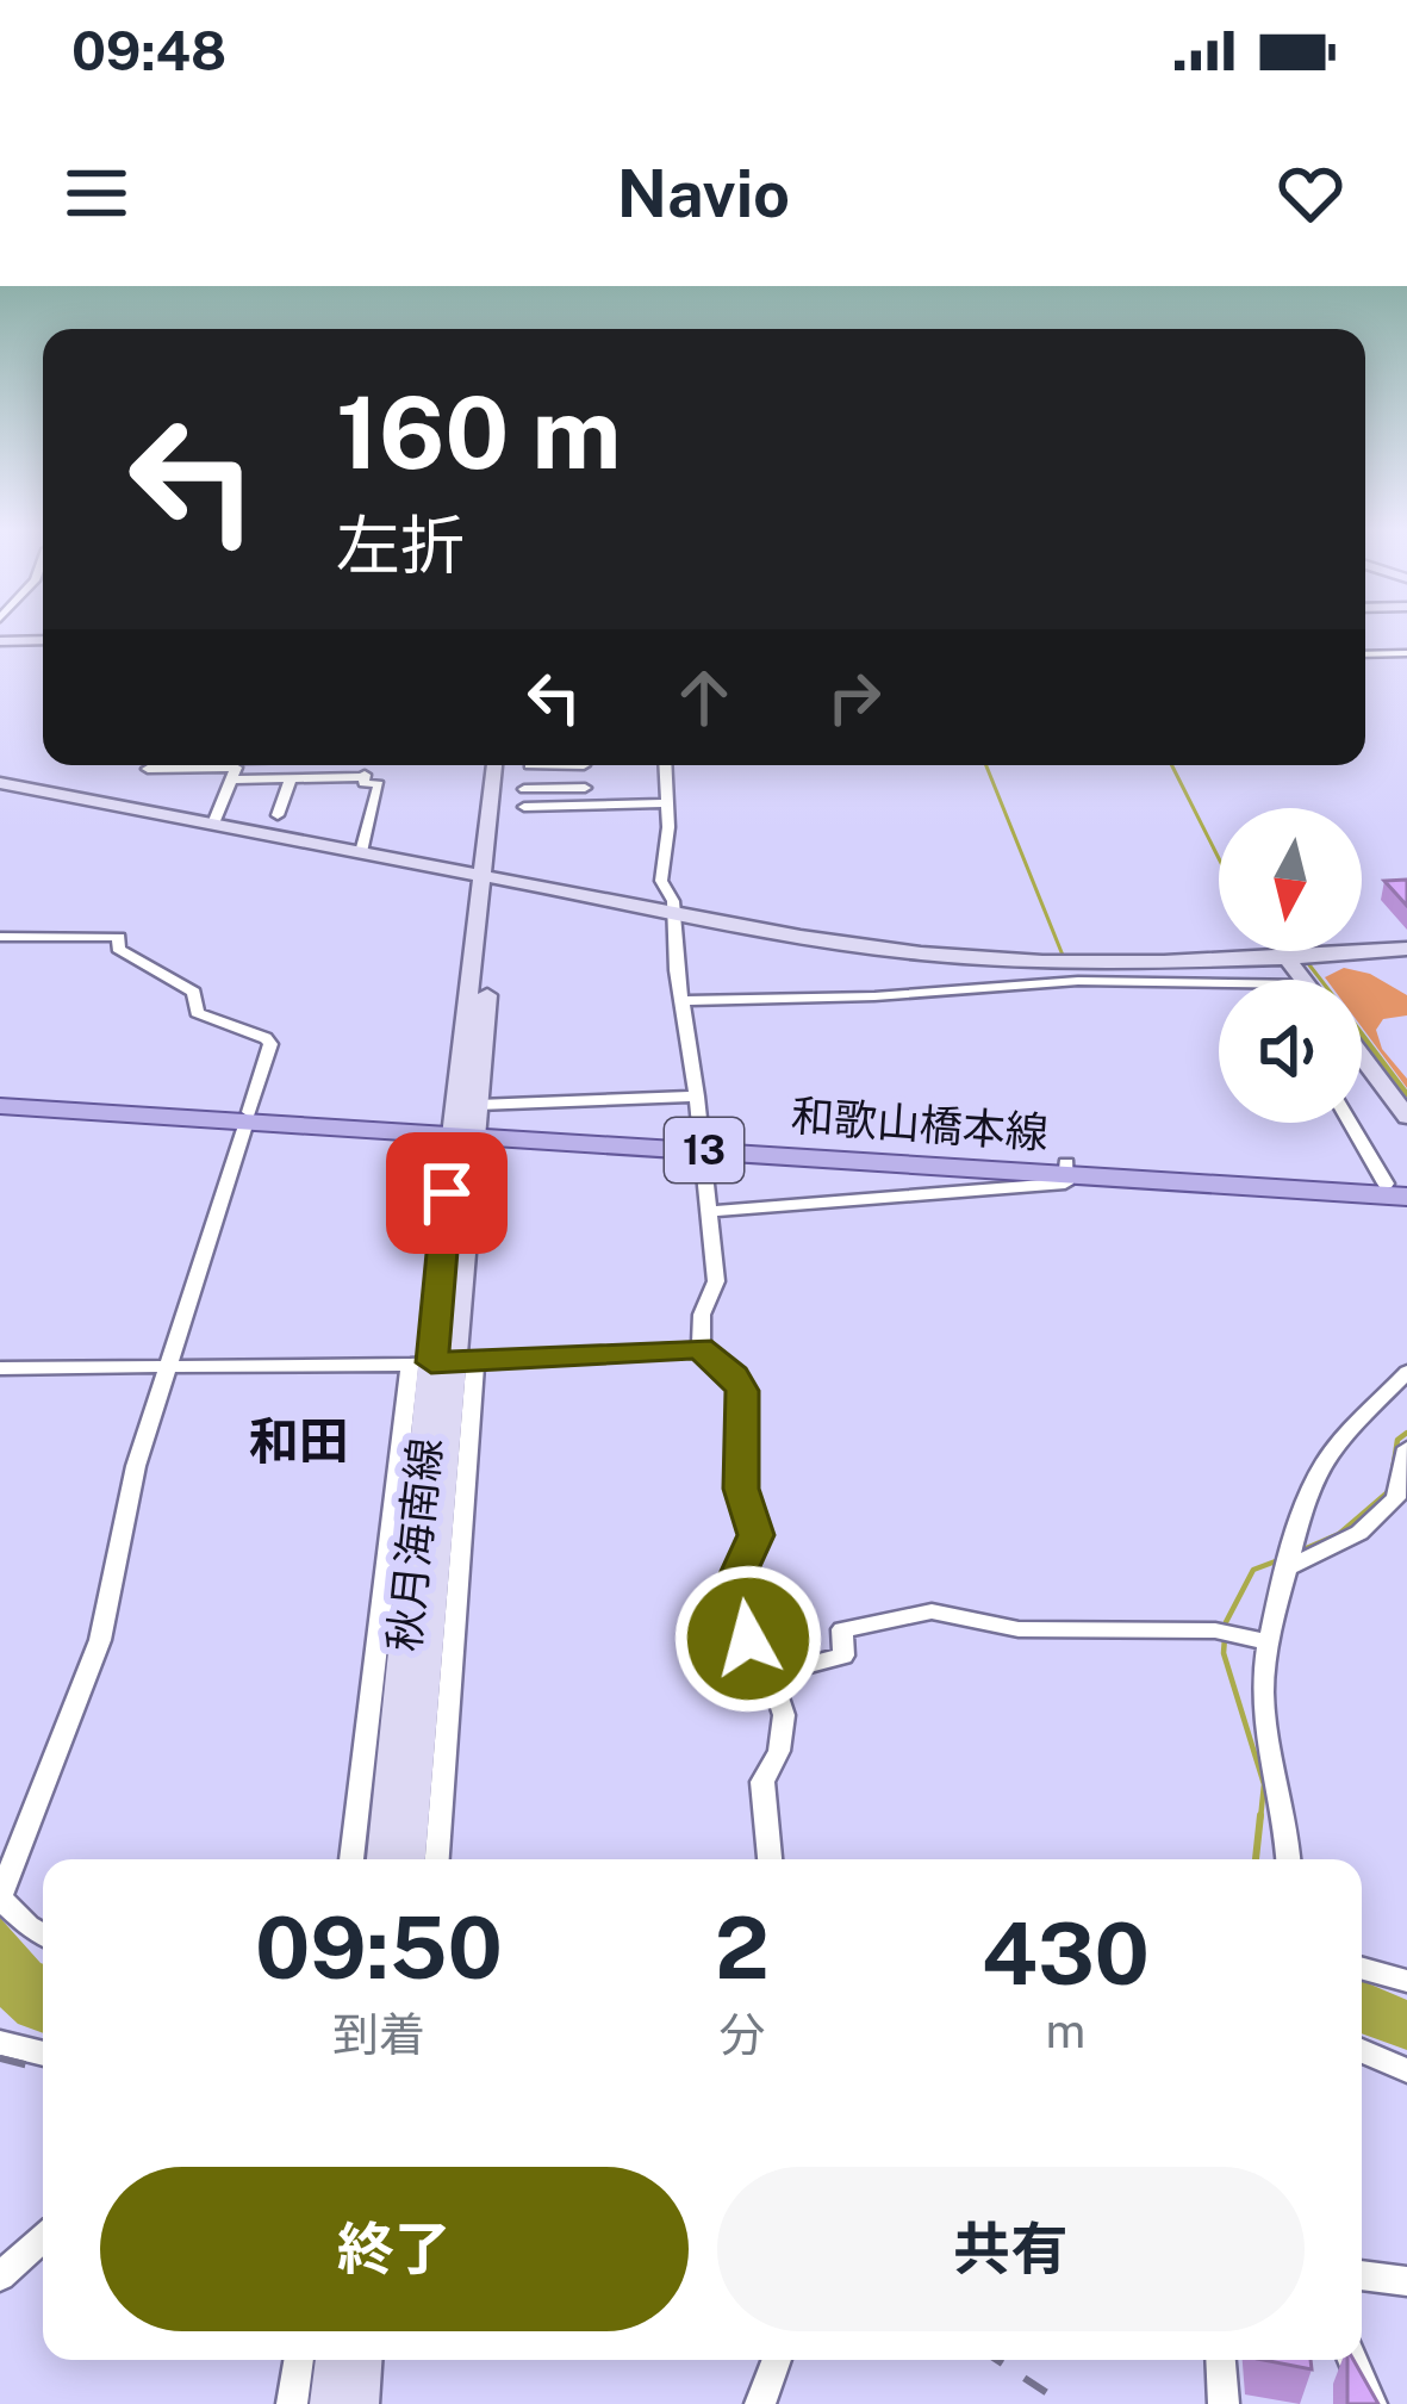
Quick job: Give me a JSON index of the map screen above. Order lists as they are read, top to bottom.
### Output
{
  "streets": {
    "main road": ["和歌山橋本線", "13", "秋月海南線"]
  },
  "crossings": [
    ["和歌山橋本線", "秋月海南線"]
  ],
  "districts": ["和田"],
  "north": "bottom",
  "page": {
    "status": "09:48",
    "header": "Navio",
    "turn": ["160 m", "左折"],
    "eta": [
      "09:50",
      "到着",
      "2",
      "分",
      "430",
      "m"
    ],
    "buttons": ["終了", "共有"]
  }
}
